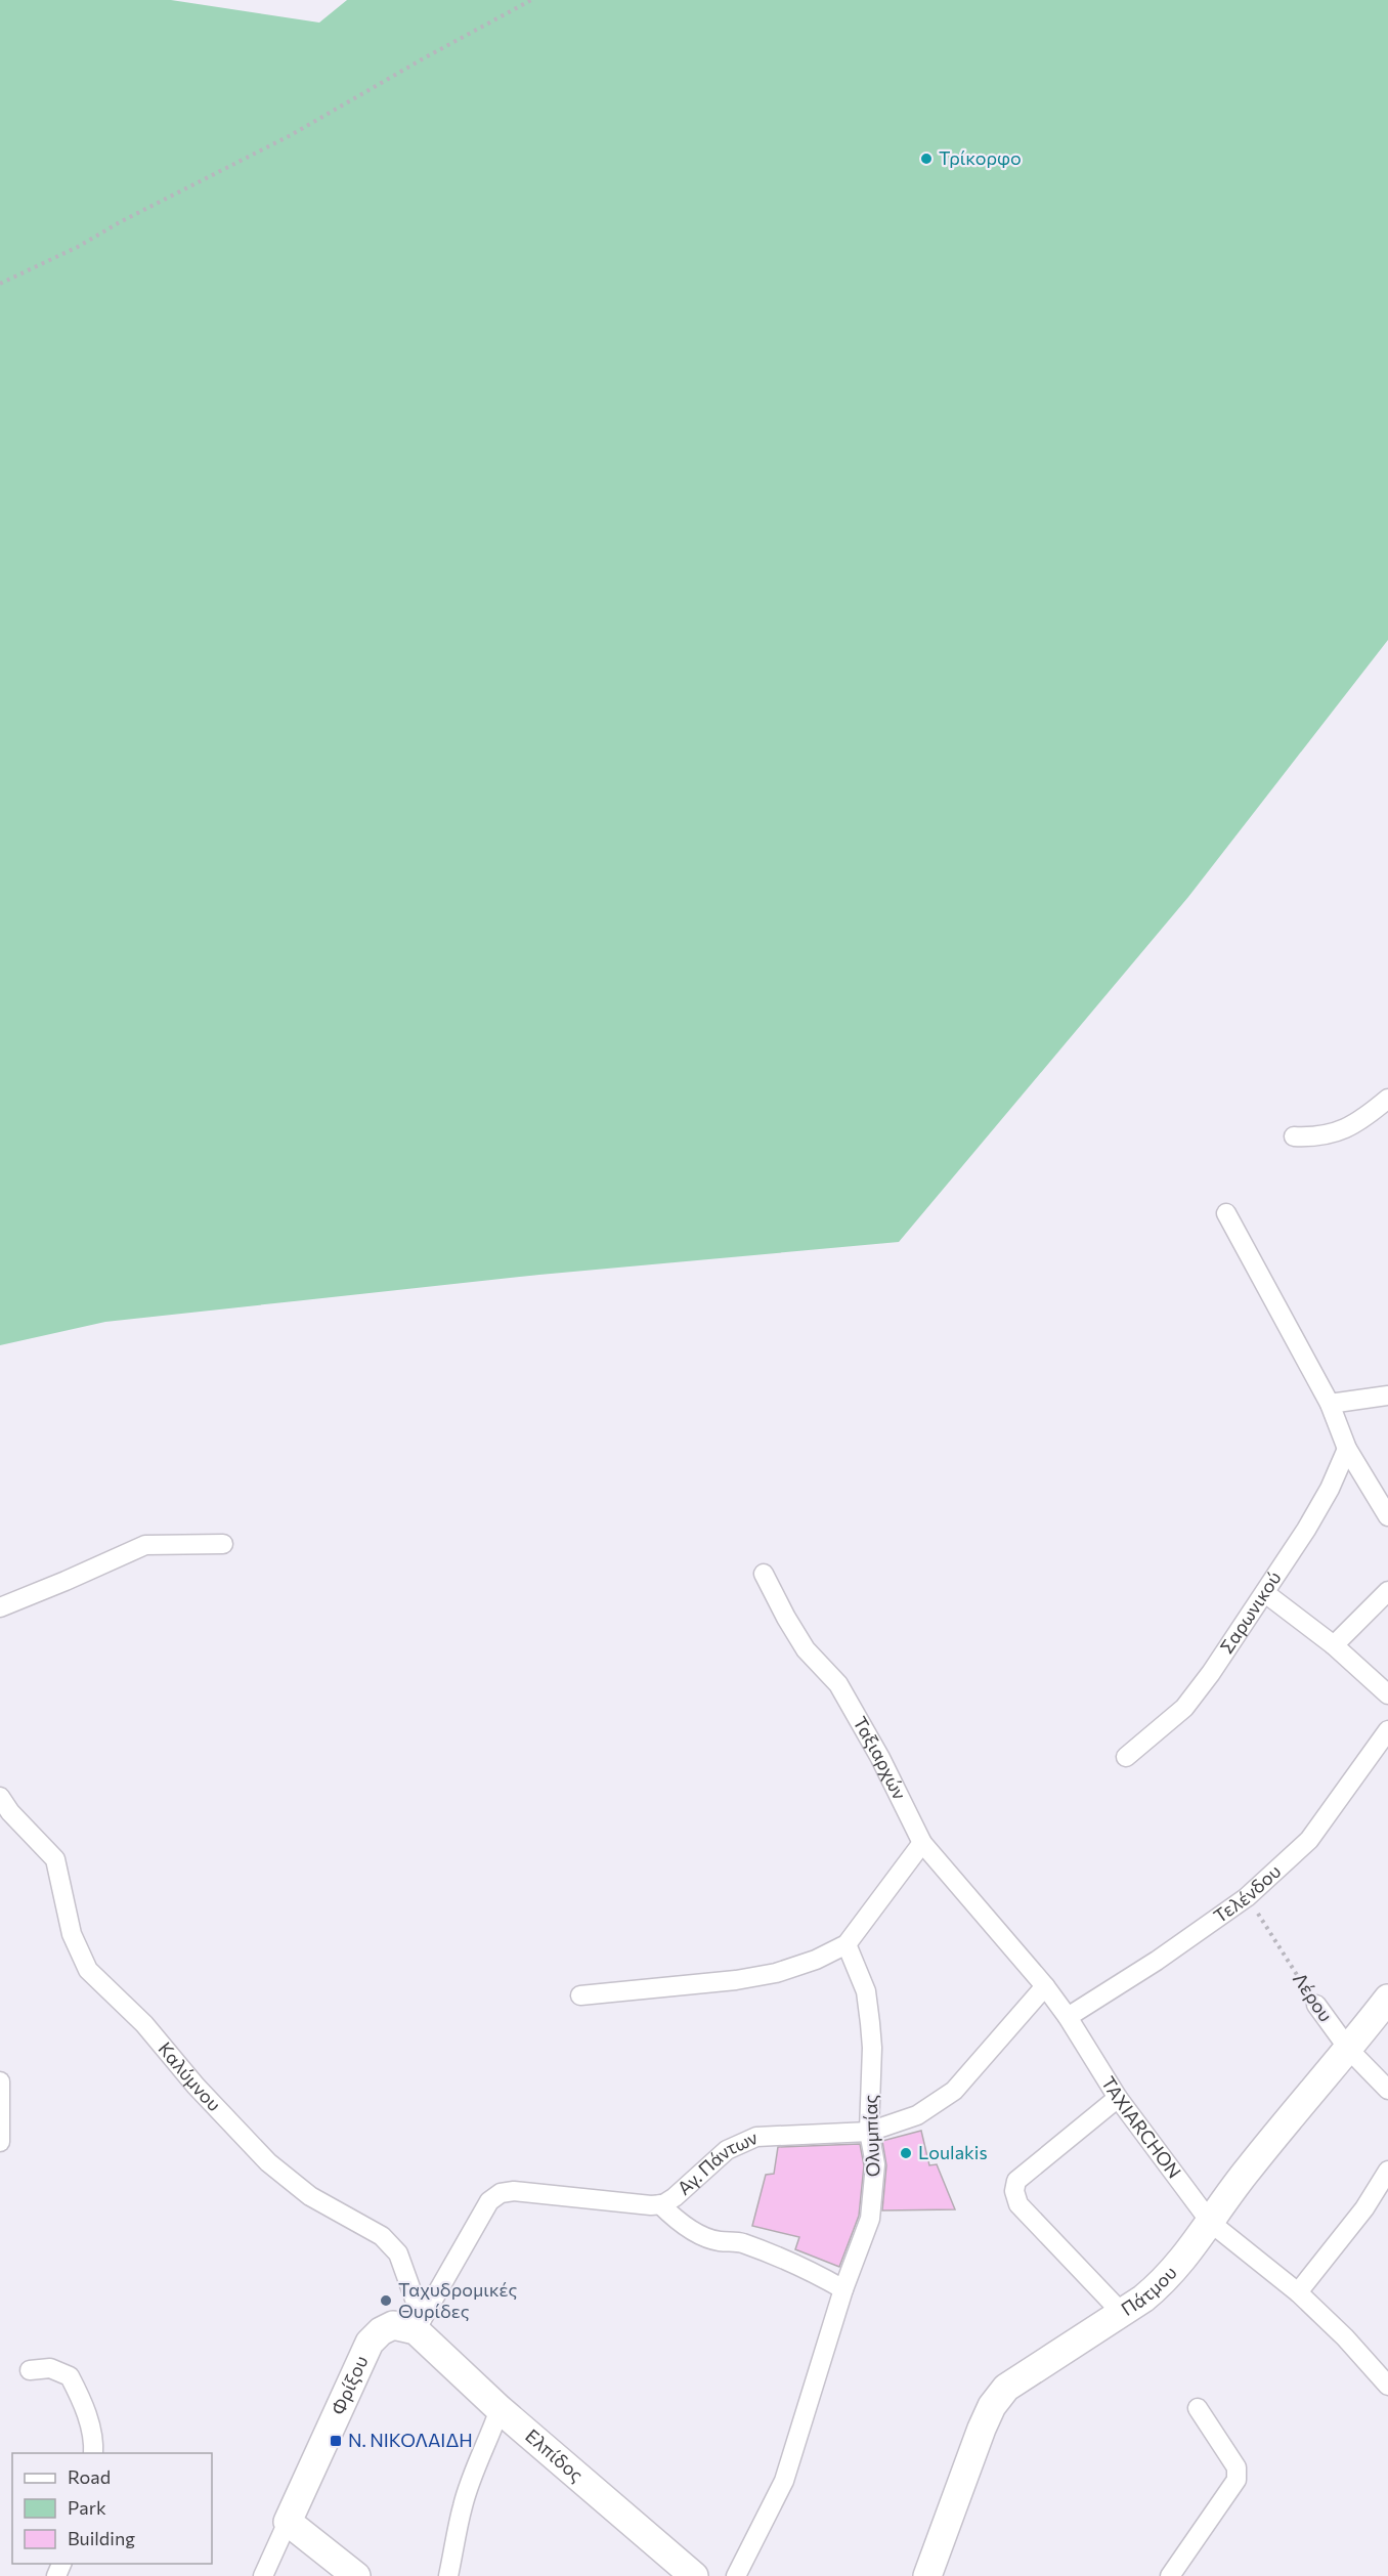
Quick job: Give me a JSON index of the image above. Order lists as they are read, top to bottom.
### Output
{
  "streets": {
    "street": [
      "Σαρωνικού",
      "Ταξιαρχών",
      "Τελένδου",
      "Λέρου",
      "Καλύμνου",
      "TAXIARCHON",
      "Ολυμπίας",
      "Αγ. Πάντων",
      "Πάτμου",
      "Φρίξου",
      "Ελπίδος"
    ]
  },
  "crossings": [
    ["Ταξιαρχών", "TAXIARCHON"],
    ["Τελένδου", "Λέρου"],
    ["Τελένδου", "TAXIARCHON"],
    ["Λέρου", "Πάτμου"],
    ["Καλύμνου", "Αγ. Πάντων"],
    ["Καλύμνου", "Φρίξου"],
    ["Καλύμνου", "Ελπίδος"],
    ["TAXIARCHON", "Αγ. Πάντων"],
    ["TAXIARCHON", "Πάτμου"],
    ["Ολυμπίας", "Αγ. Πάντων"],
    ["Αγ. Πάντων", "Φρίξου"],
    ["Αγ. Πάντων", "Ελπίδος"],
    ["Φρίξου", "Ελπίδος"]
  ],
  "places": {
    "other": ["Τρίκορφο", "Loulakis", "Ταχυδρομικές Θυρίδες"],
    "transit": ["Ν. ΝΙΚΟΛΑΙΔΗ"]
  },
  "legend": ["Road", "Park", "Building"]
}
